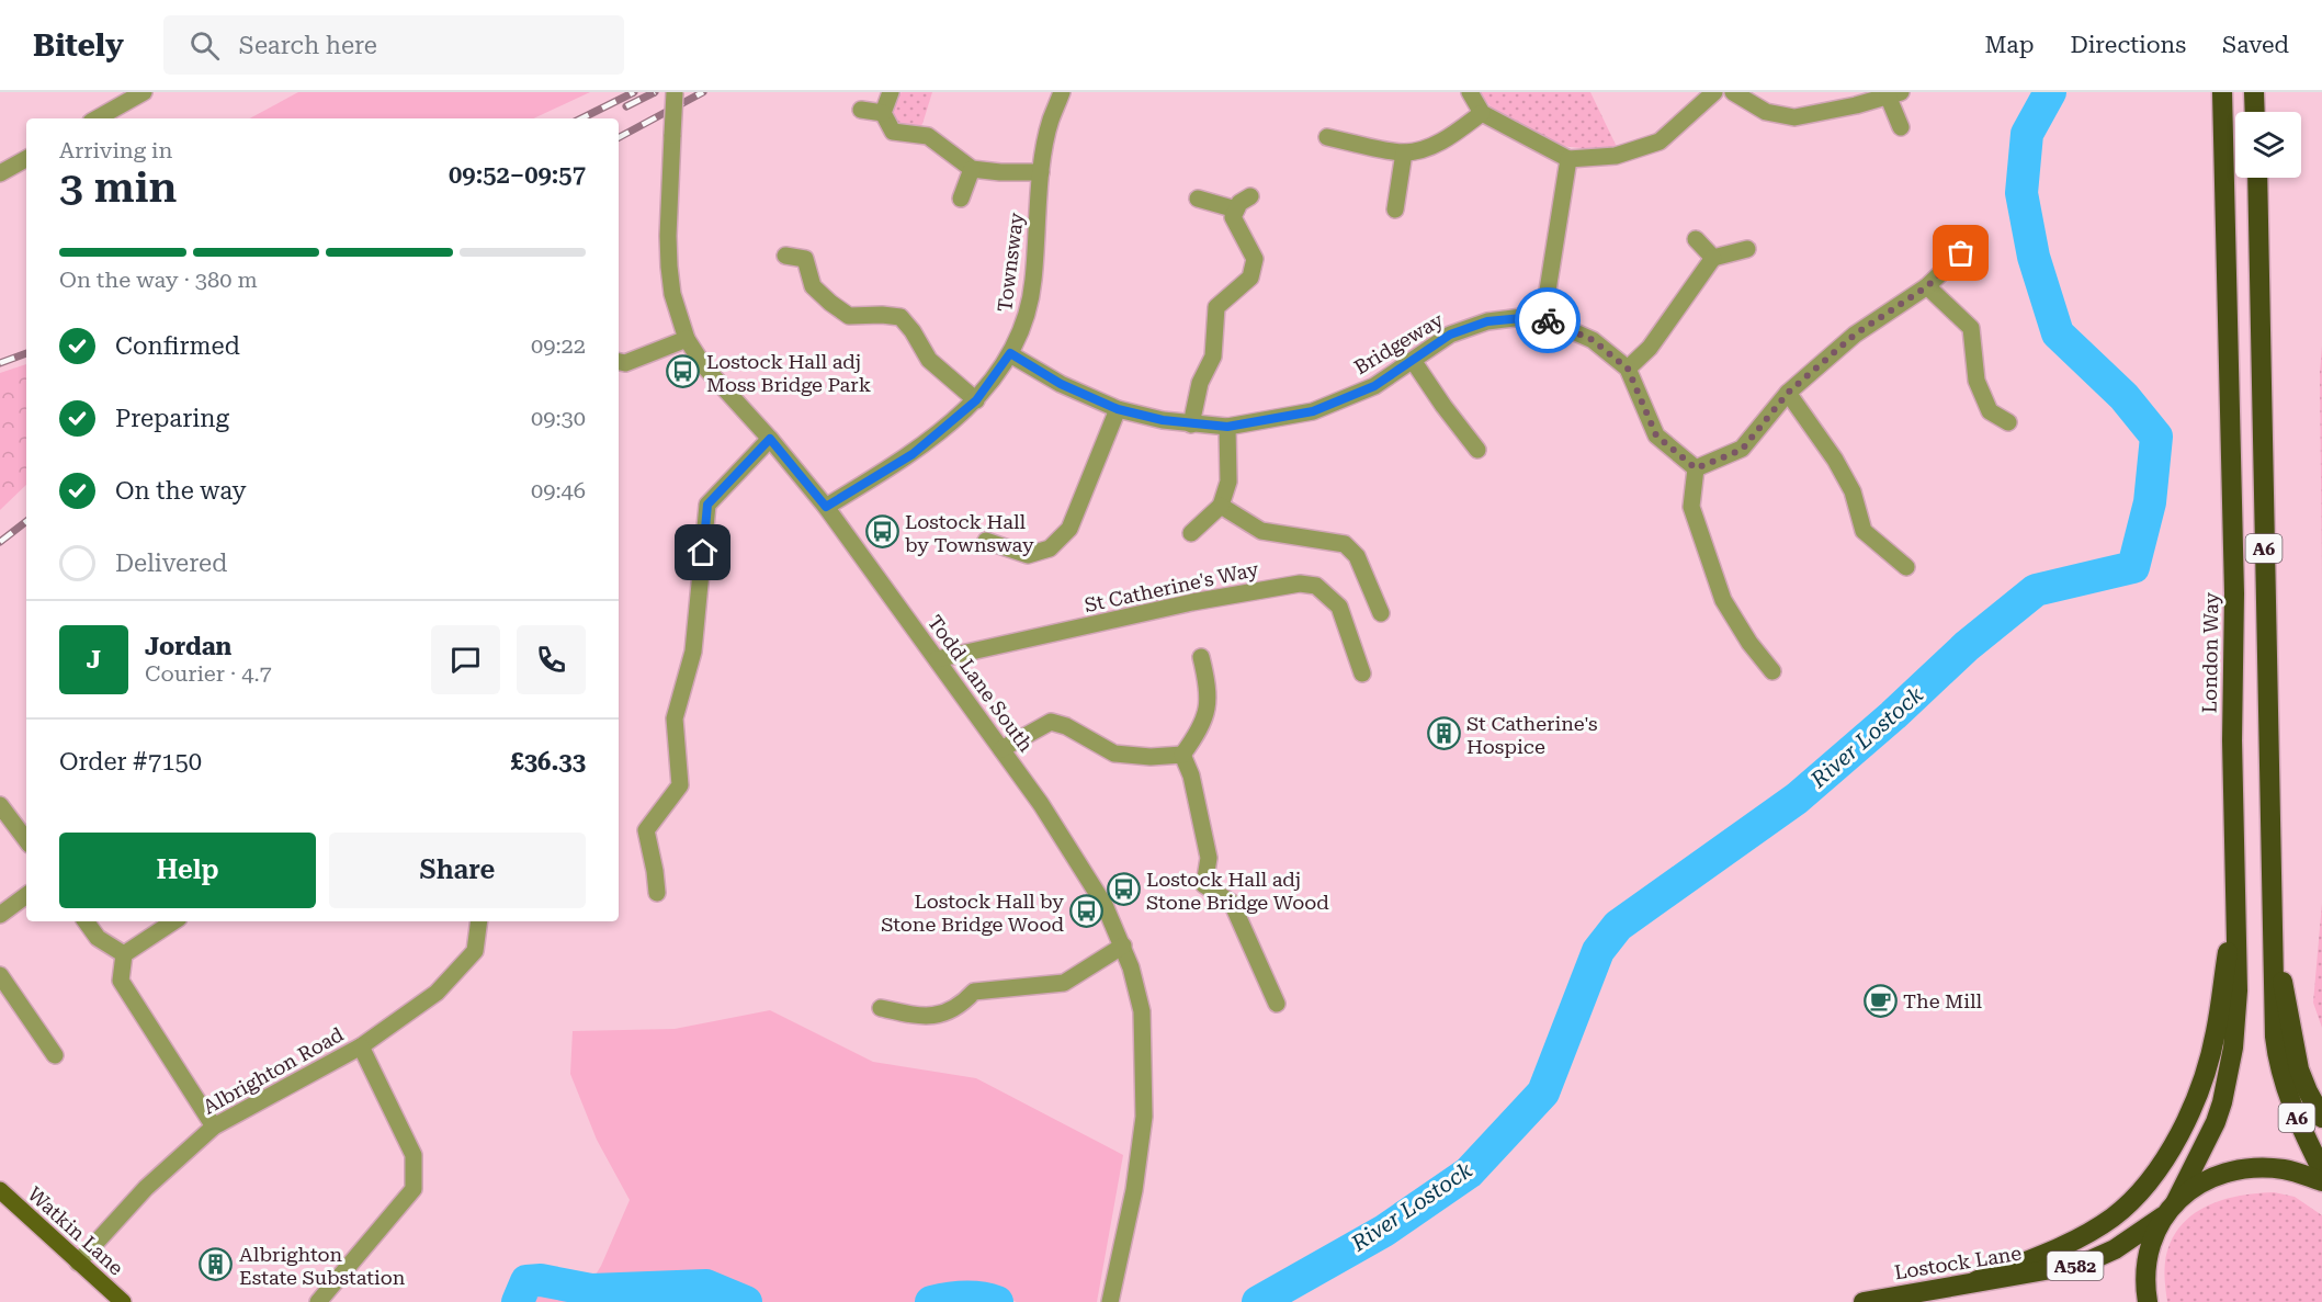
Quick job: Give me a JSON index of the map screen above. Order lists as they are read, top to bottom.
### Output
{
  "streets": {
    "highway": [
      "A6",
      "London Way",
      "Lostock Lane",
      "A582"
    ],
    "main road": ["Watkin Lane"],
    "street": [
      "Townsway",
      "Bridgeway",
      "St Catherine's Way",
      "Todd Lane South",
      "Albrighton Road"
    ]
  },
  "crossings": [
    ["Townsway", "Bridgeway"],
    ["Townsway", "Todd Lane South"],
    ["St Catherine's Way", "Todd Lane South"],
    ["London Way", "Lostock Lane"],
    ["Albrighton Road", "Watkin Lane"]
  ],
  "water": ["River Lostock"],
  "places": {
    "bus stop": [
      "Lostock Hall adj Moss Bridge Park",
      "Lostock Hall by Townsway",
      "Lostock Hall adj Stone Bridge Wood",
      "Lostock Hall by Stone Bridge Wood"
    ],
    "building": ["St Catherine's Hospice", "Albrighton Estate Substation"],
    "cafe": ["The Mill"]
  },
  "page": {
    "header": "Bitely",
    "search": "Search here",
    "nav": ["Map", "Directions", "Saved"],
    "heading": ["3 min", "Arriving in", "09:52–09:57"],
    "panel": [
      "Jordan",
      "Courier · 4.7",
      "Order #7150",
      "£36.33"
    ],
    "bar": "On the way · 380 m",
    "list": [
      ["Confirmed", "09:22"],
      ["Preparing", "09:30"],
      ["On the way", "09:46"],
      "Delivered"
    ],
    "round": "J",
    "buttons": ["Help", "Share"]
  }
}
